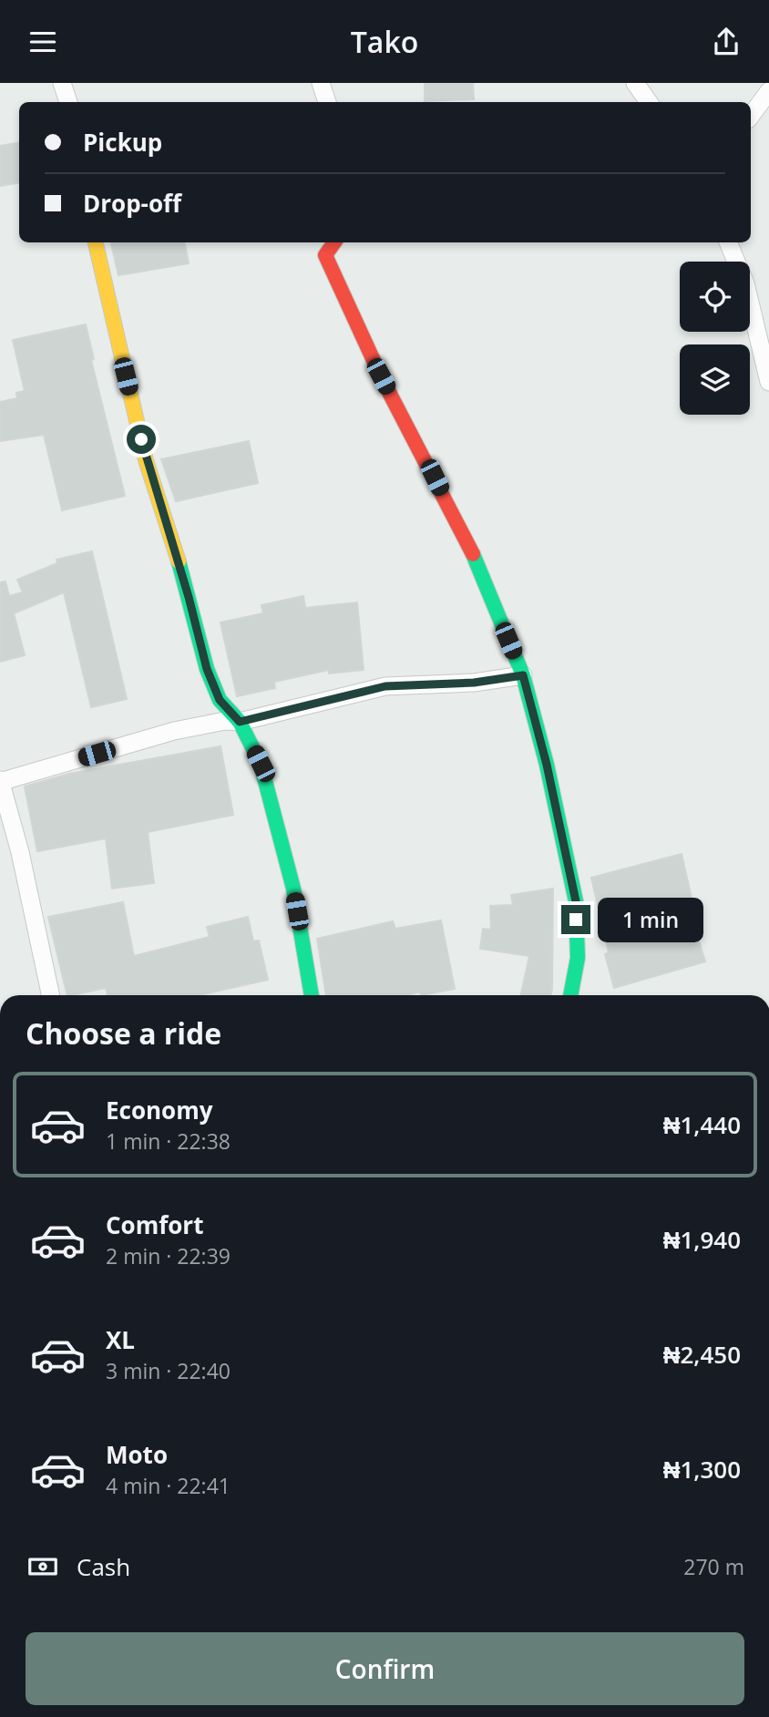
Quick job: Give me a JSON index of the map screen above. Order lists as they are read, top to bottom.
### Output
{
  "page": {
    "header": "Tako",
    "banner": ["Pickup", "Drop-off"],
    "bubble": "1 min",
    "heading": "Choose a ride",
    "list": [
      {
        "name": "Economy",
        "note": "1 min · 22:38",
        "value": "₦1,440"
      },
      {
        "name": "Comfort",
        "note": "2 min · 22:39",
        "value": "₦1,940"
      },
      {
        "name": "XL",
        "note": "3 min · 22:40",
        "value": "₦2,450"
      },
      {
        "name": "Moto",
        "note": "4 min · 22:41",
        "value": "₦1,300"
      }
    ],
    "pay": ["Cash", "270 m"],
    "buttons": "Confirm"
  }
}
